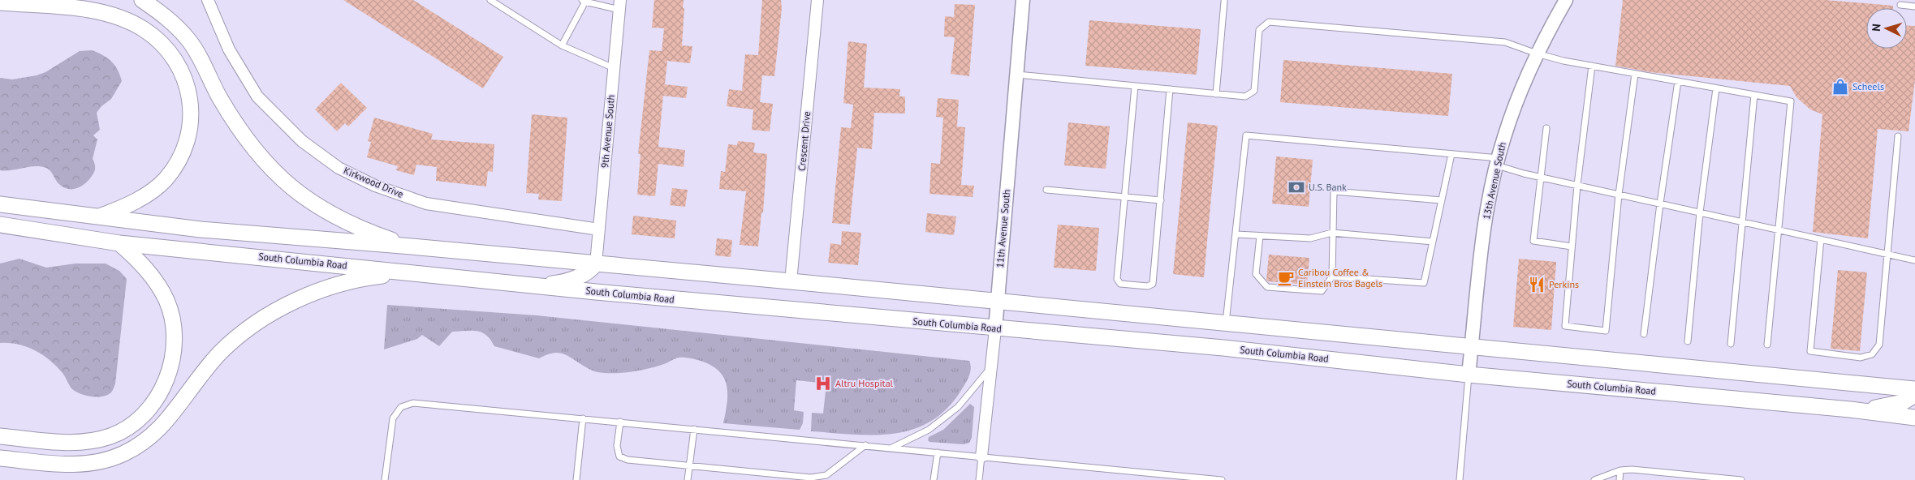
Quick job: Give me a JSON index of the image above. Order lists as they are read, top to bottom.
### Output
{
  "streets": {
    "main road": ["South Columbia Road"],
    "street": [
      "9th Avenue South",
      "Crescent Drive",
      "13th Avenue South",
      "Kirkwood Drive",
      "11th Avenue South"
    ]
  },
  "crossings": [
    ["9th Avenue South", "Kirkwood Drive"],
    ["13th Avenue South", "South Columbia Road"],
    ["11th Avenue South", "South Columbia Road"]
  ],
  "places": {
    "shop": ["Scheels"],
    "bank": ["U.S. Bank"],
    "cafe": ["Caribou Coffee & Einstein Bros Bagels"],
    "restaurant": ["Perkins"],
    "hospital": ["Altru Hospital"]
  },
  "north": "left"
}
